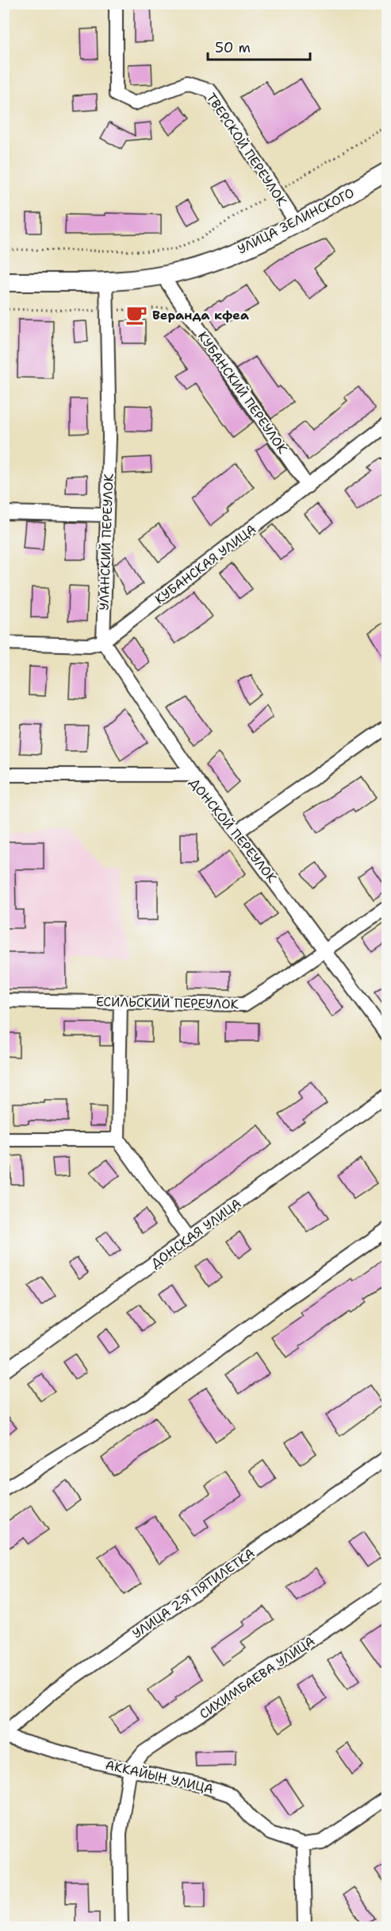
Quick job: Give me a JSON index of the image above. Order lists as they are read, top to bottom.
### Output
{
  "streets": {
    "main road": ["УЛИЦА ЗЕЛИНСКОГО"],
    "street": [
      "ТВЕРСКОЙ ПЕРЕУЛОК",
      "КУБАНСКИЙ ПЕРЕУЛОК",
      "УЛАНСКИЙ ПЕРЕУЛОК",
      "КУБАНСКАЯ УЛИЦА",
      "ДОНСКОЙ ПЕРЕУЛОК",
      "ЕСИЛЬСКИЙ ПЕРЕУЛОК",
      "ДОНСКАЯ УЛИЦА",
      "УЛИЦА 2-Я ПЯТИЛЕТКА",
      "СИХИМБАЕВА УЛИЦА",
      "АККАЙЫН УЛИЦА"
    ]
  },
  "crossings": [
    ["ТВЕРСКОЙ ПЕРЕУЛОК", "УЛИЦА ЗЕЛИНСКОГО"],
    ["УЛИЦА ЗЕЛИНСКОГО", "КУБАНСКИЙ ПЕРЕУЛОК"],
    ["УЛИЦА ЗЕЛИНСКОГО", "УЛАНСКИЙ ПЕРЕУЛОК"],
    ["КУБАНСКИЙ ПЕРЕУЛОК", "КУБАНСКАЯ УЛИЦА"],
    ["УЛАНСКИЙ ПЕРЕУЛОК", "КУБАНСКАЯ УЛИЦА"],
    ["ДОНСКОЙ ПЕРЕУЛОК", "ЕСИЛЬСКИЙ ПЕРЕУЛОК"],
    ["УЛИЦА 2-Я ПЯТИЛЕТКА", "АККАЙЫН УЛИЦА"],
    ["СИХИМБАЕВА УЛИЦА", "АККАЙЫН УЛИЦА"]
  ],
  "places": {
    "cafe": ["Веранда кфеа"]
  },
  "scale_bar": "50 m"
}
